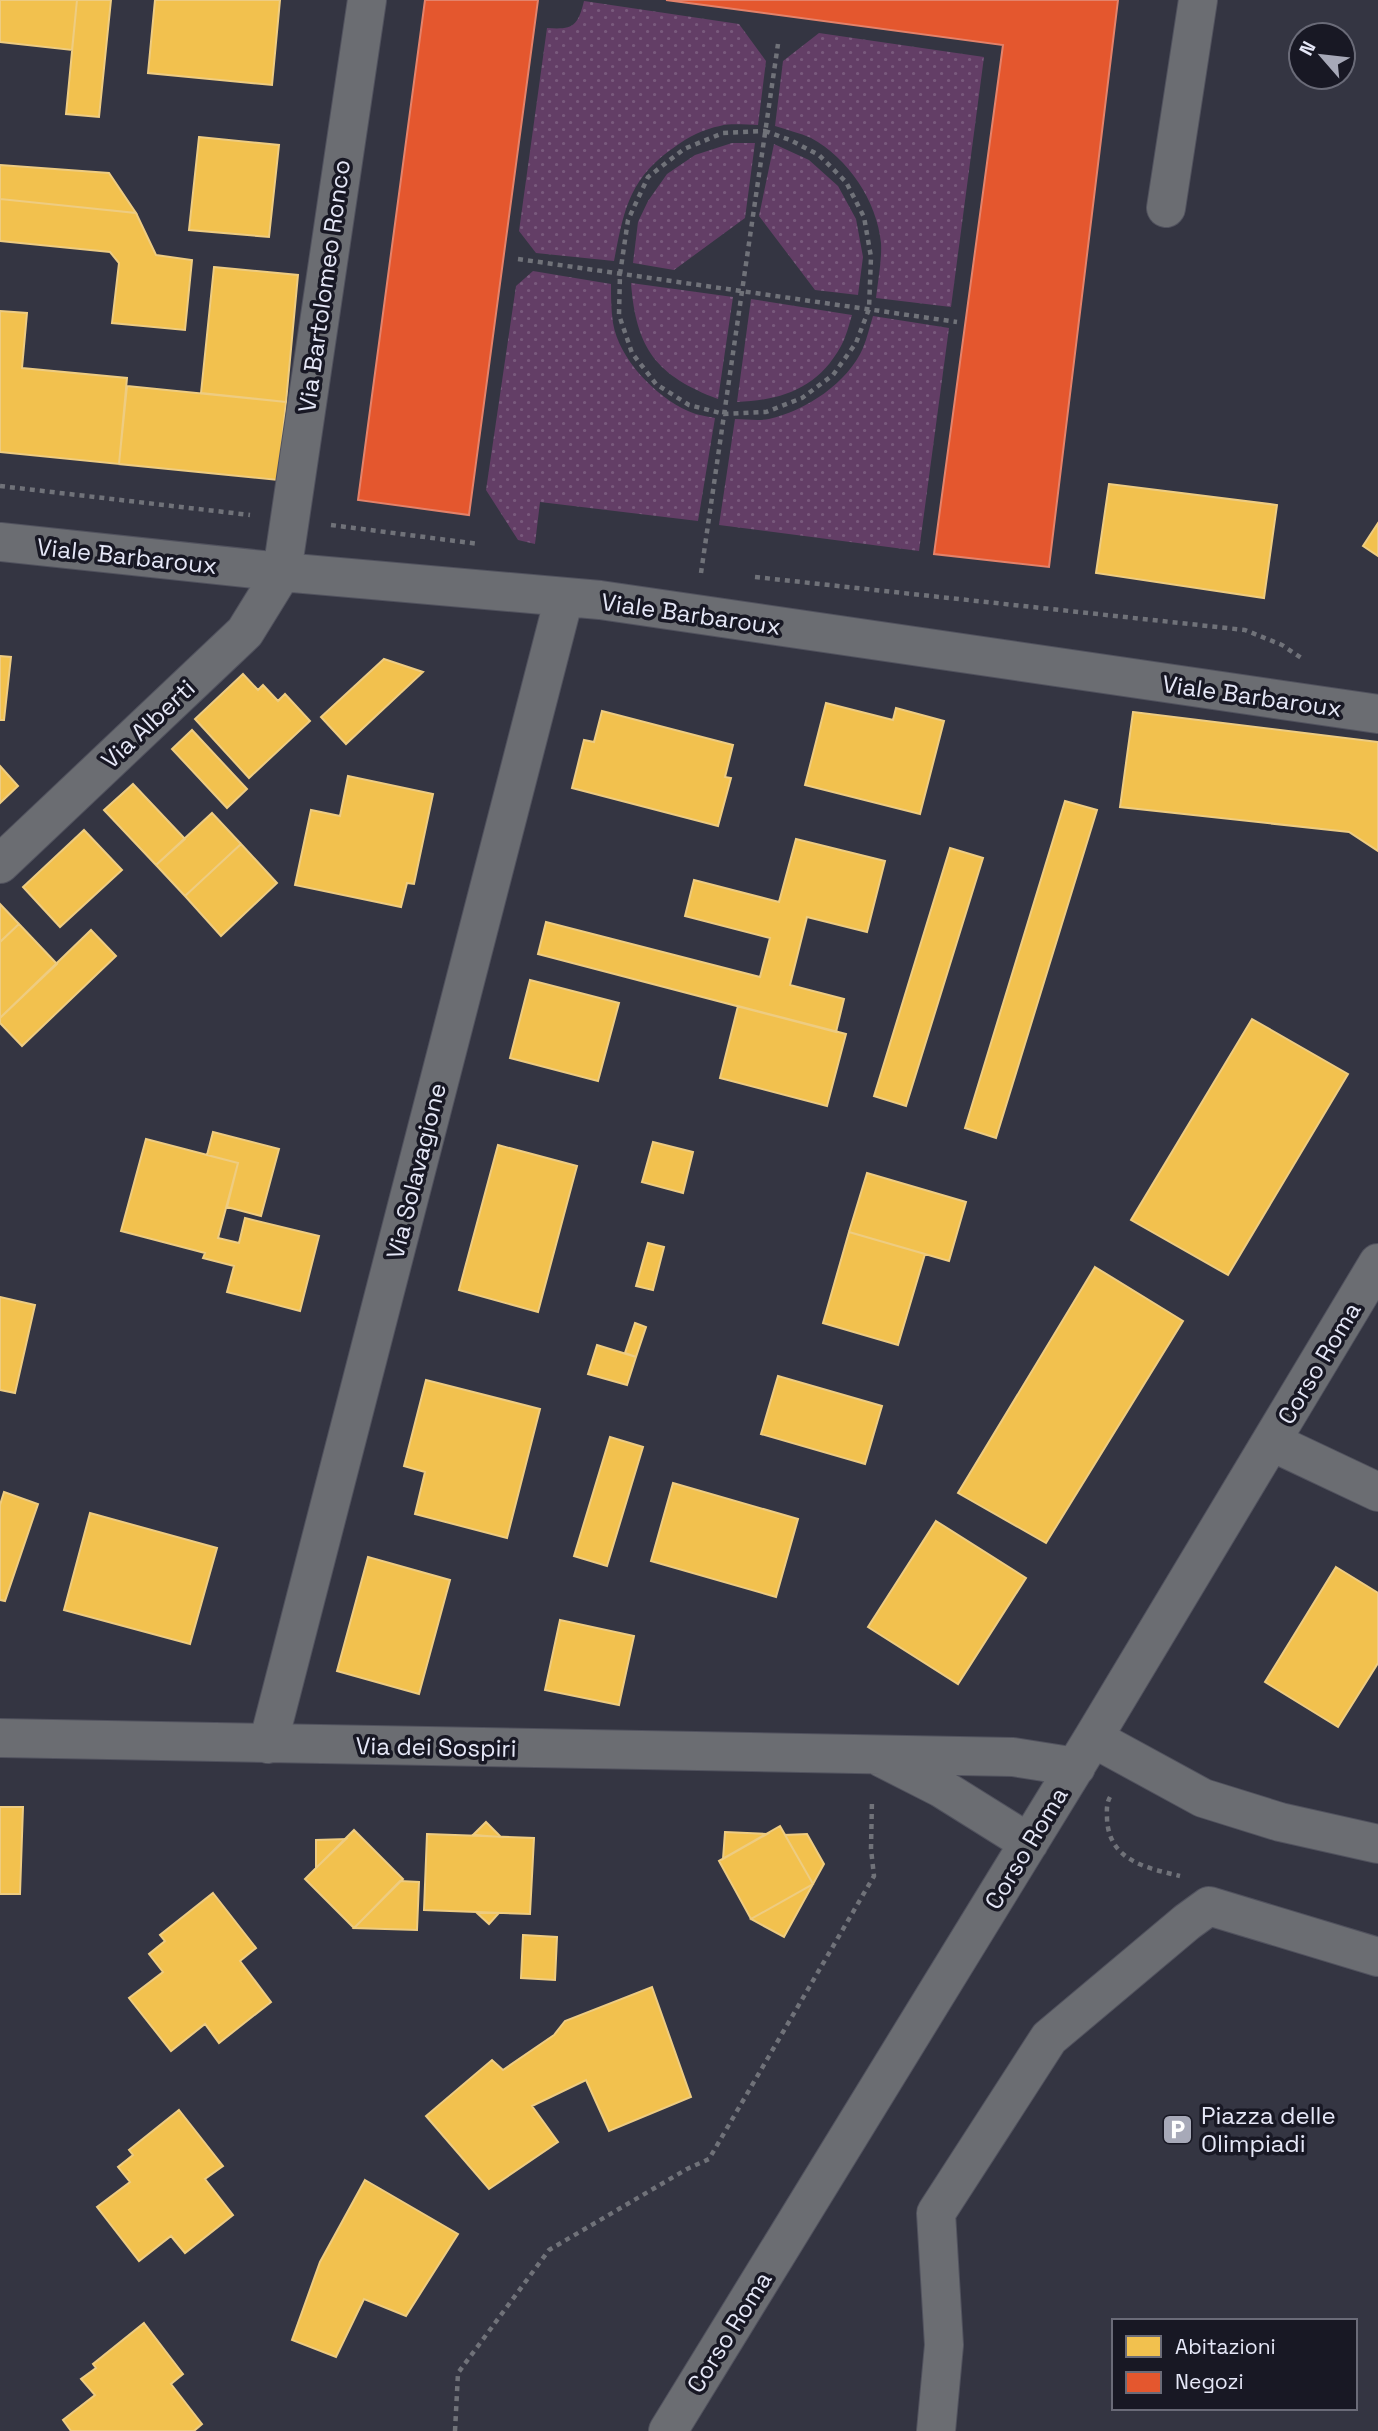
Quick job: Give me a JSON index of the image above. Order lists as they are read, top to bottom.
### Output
{
  "streets": {
    "street": [
      "Via Bartolomeo Ronco",
      "Viale Barbaroux",
      "Via Alberti",
      "Via Solavagione",
      "Corso Roma",
      "Via dei Sospiri"
    ]
  },
  "crossings": [
    ["Via Bartolomeo Ronco", "Viale Barbaroux"],
    ["Via Bartolomeo Ronco", "Via Alberti"],
    ["Viale Barbaroux", "Via Alberti"],
    ["Viale Barbaroux", "Via Solavagione"],
    ["Via Solavagione", "Via dei Sospiri"],
    ["Corso Roma", "Via dei Sospiri"]
  ],
  "places": {
    "parking": ["Piazza delle Olimpiadi"]
  },
  "legend": ["Abitazioni", "Negozi"],
  "north": "top left"
}
